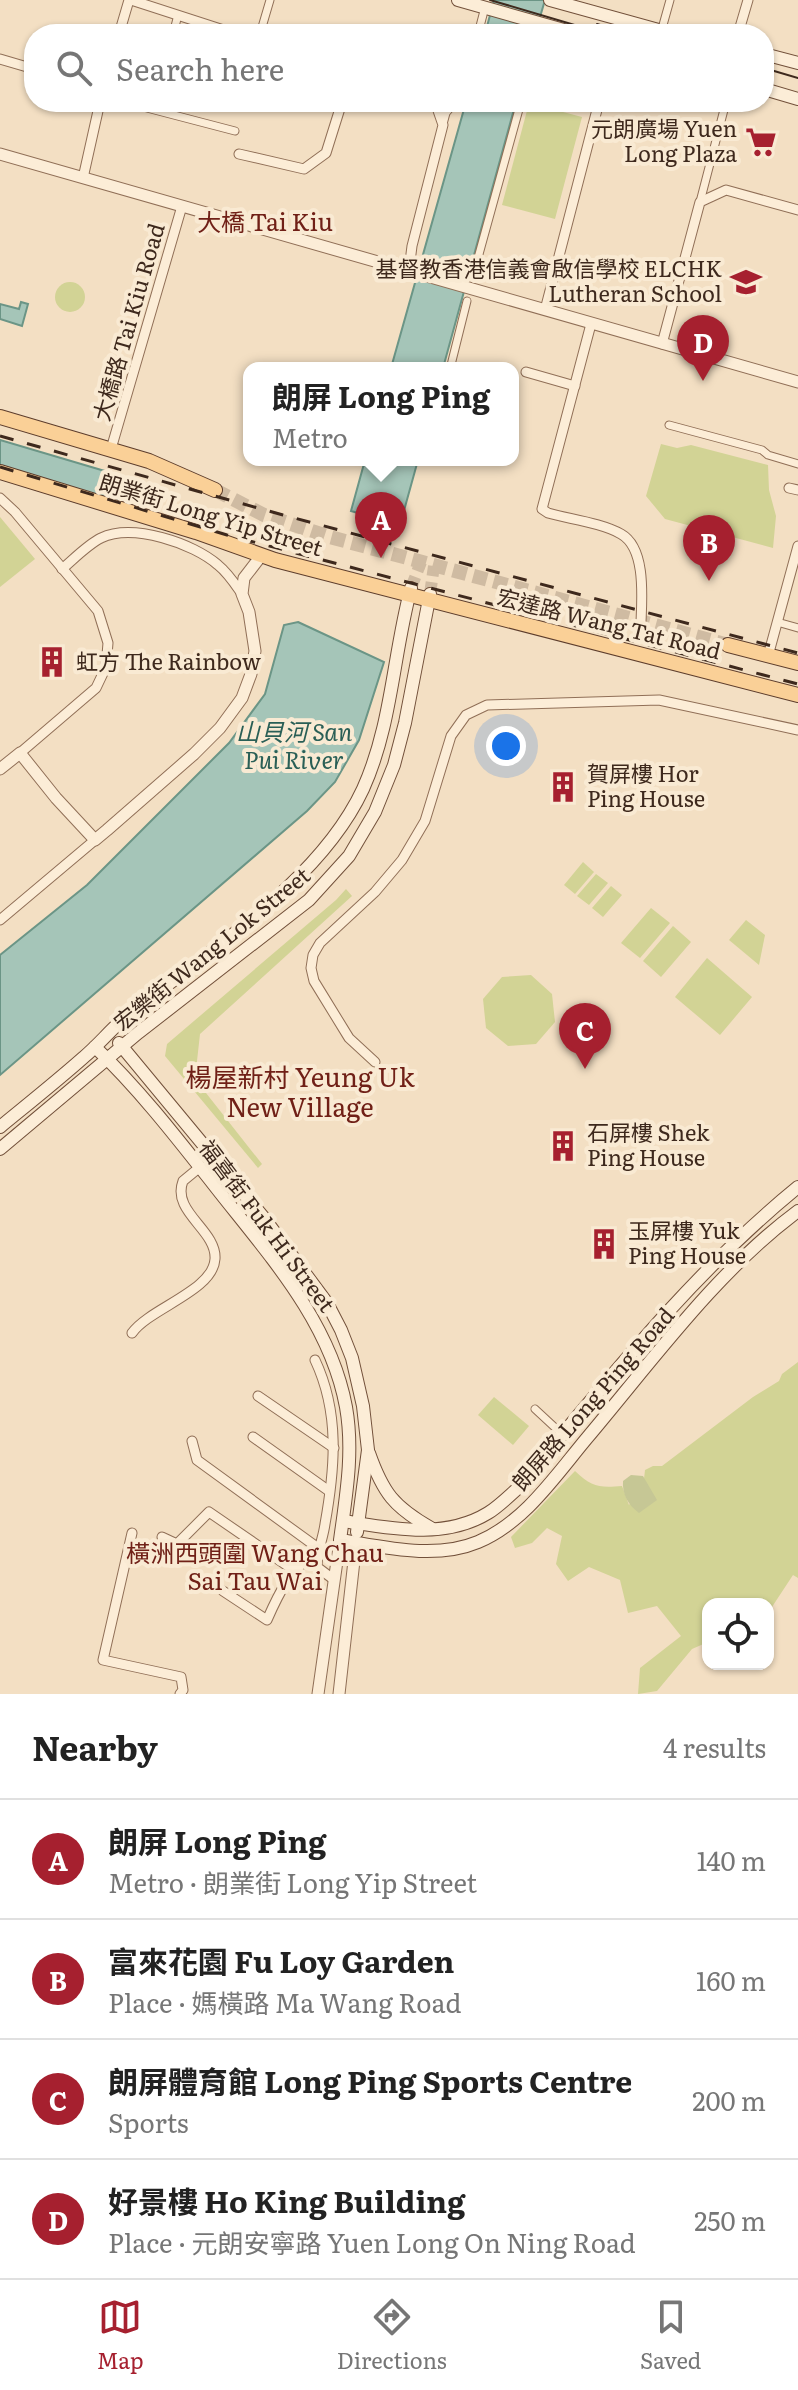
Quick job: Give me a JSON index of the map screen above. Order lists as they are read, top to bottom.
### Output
{
  "streets": {
    "main road": [
      "朗業街 Long Yip Street",
      "宏達路 Wang Tat Road",
      "宏樂街 Wang Lok Street",
      "福喜街 Fuk Hi Street",
      "朗屏路 Long Ping Road"
    ],
    "street": ["大橋路 Tai Kiu Road"]
  },
  "crossings": [
    ["朗業街 Long Yip Street", "宏達路 Wang Tat Road"],
    ["朗業街 Long Yip Street", "宏樂街 Wang Lok Street"],
    ["宏達路 Wang Tat Road", "宏樂街 Wang Lok Street"],
    ["宏樂街 Wang Lok Street", "福喜街 Fuk Hi Street"],
    ["福喜街 Fuk Hi Street", "朗屏路 Long Ping Road"]
  ],
  "districts": ["大橋 Tai Kiu", "楊屋新村 Yeung Uk New Village", "橫洲西頭圍 Wang Chau Sai Tau Wai"],
  "water": ["山貝河 San Pui River"],
  "places": {
    "supermarket": ["元朗廣場 Yuen Long Plaza"],
    "school or university": ["基督教香港信義會啟信學校 ELCHK Lutheran School"],
    "building": [
      "虹方 The Rainbow",
      "賀屏樓 Hor Ping House",
      "石屏樓 Shek Ping House",
      "玉屏樓 Yuk Ping House"
    ]
  },
  "page": {
    "search": "Search here",
    "pins": [
      "D",
      "A",
      "B",
      "C"
    ],
    "popup": ["朗屏 Long Ping", "Metro"],
    "heading": ["Nearby", "4 results"],
    "list": [
      {
        "mark": "A",
        "name": "朗屏 Long Ping",
        "note": "Metro · 朗業街 Long Yip Street",
        "value": "140 m"
      },
      {
        "mark": "B",
        "name": "富來花園 Fu Loy Garden",
        "note": "Place · 媽橫路 Ma Wang Road",
        "value": "160 m"
      },
      {
        "mark": "C",
        "name": "朗屏體育館 Long Ping Sports Centre",
        "note": "Sports",
        "value": "200 m"
      },
      {
        "mark": "D",
        "name": "好景樓 Ho King Building",
        "note": "Place · 元朗安寧路 Yuen Long On Ning Road",
        "value": "250 m"
      }
    ],
    "nav": ["Map", "Directions", "Saved"]
  }
}
